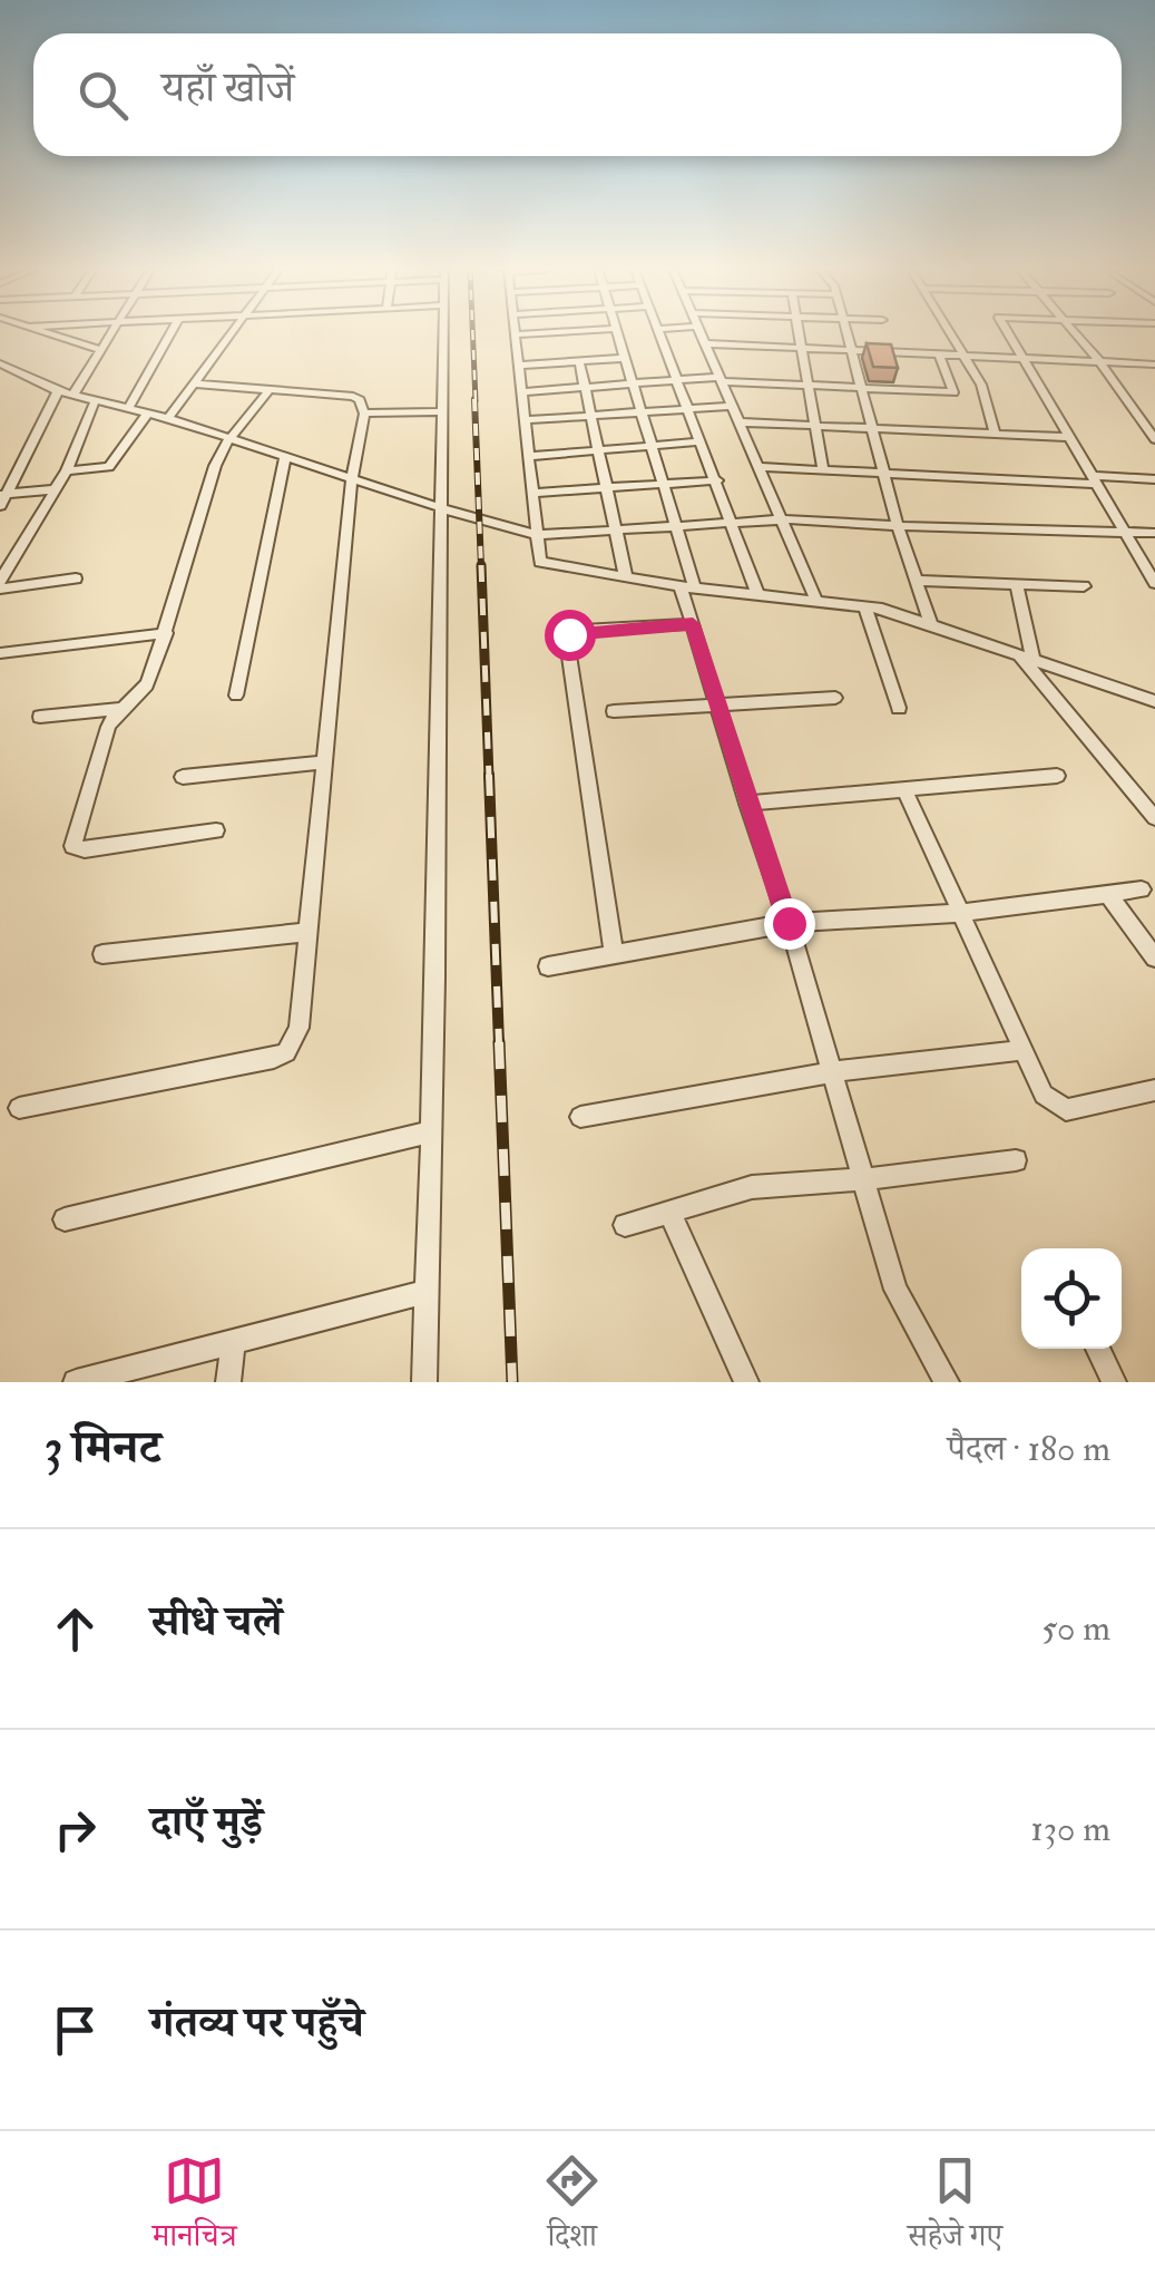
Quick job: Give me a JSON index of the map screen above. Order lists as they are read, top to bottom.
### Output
{
  "page": {
    "search": "यहाँ खोजें",
    "heading": ["3 मिनट", "पैदल · 180 m"],
    "list": [
      ["सीधे चलें", "50 m"],
      ["दाएँ मुड़ें", "130 m"],
      "गंतव्य पर पहुँचे"
    ],
    "nav": ["मानचित्र", "दिशा", "सहेजे गए"]
  }
}
